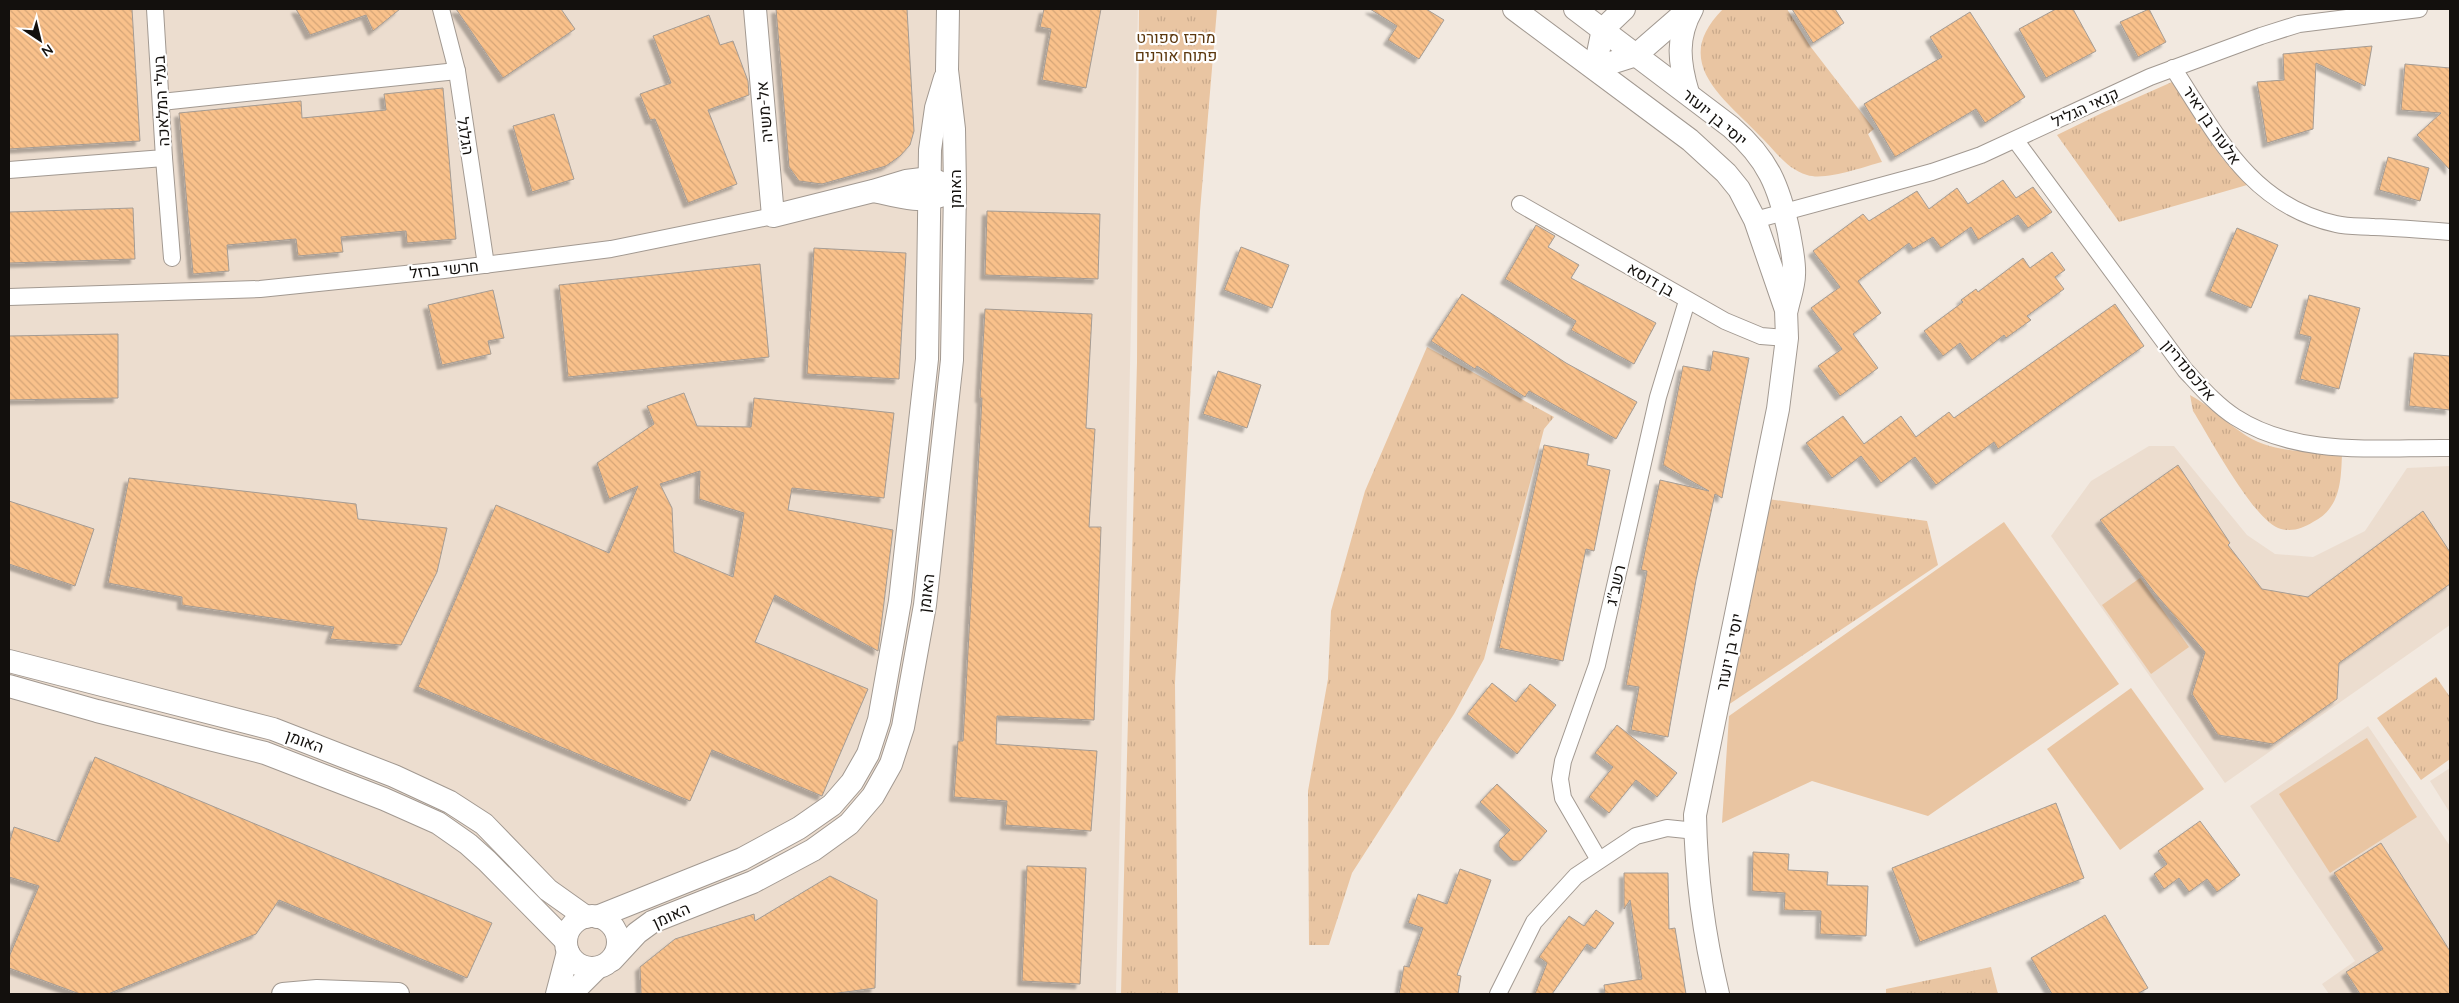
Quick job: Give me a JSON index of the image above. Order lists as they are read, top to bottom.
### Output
{
  "streets": {
    "street": [
      "בעלי המלאכה",
      "קנאי הגליל",
      "אל-משיה",
      "יוסי בן יועזר",
      "אלעזר בן יאיר",
      "הגלגל",
      "האומן",
      "חרשי ברזל",
      "בן דוסא",
      "אלכסנדריון",
      "רשב\"ג"
    ]
  },
  "crossings": [
    ["קנאי הגליל", "יוסי בן יועזר"],
    ["קנאי הגליל", "אלעזר בן יאיר"],
    ["קנאי הגליל", "אלכסנדריון"],
    ["אל-משיה", "חרשי ברזל"],
    ["יוסי בן יועזר", "בן דוסא"],
    ["הגלגל", "חרשי ברזל"],
    ["האומן", "חרשי ברזל"],
    ["בן דוסא", "רשב\"ג"]
  ],
  "parks": ["מרכז ספורט פתוח אורנים"],
  "north": "bottom right"
}
